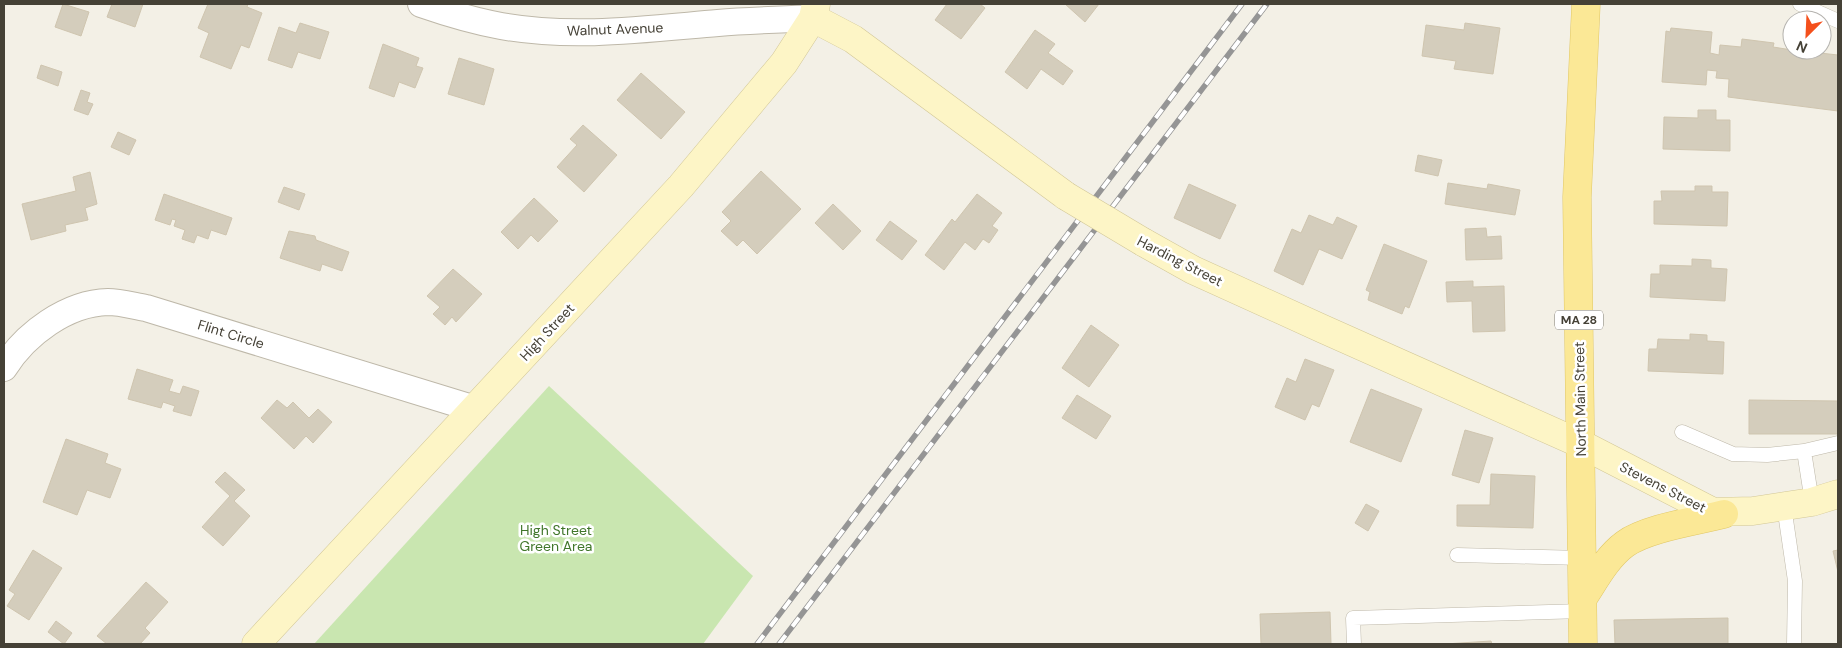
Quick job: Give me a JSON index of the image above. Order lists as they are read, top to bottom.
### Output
{
  "streets": {
    "main road": [
      "Harding Street",
      "MA 28",
      "High Street",
      "North Main Street",
      "Stevens Street"
    ],
    "street": ["Walnut Avenue", "Flint Circle"]
  },
  "crossings": [
    ["Walnut Avenue", "Harding Street"],
    ["Walnut Avenue", "High Street"],
    ["Harding Street", "High Street"],
    ["Harding Street", "North Main Street"],
    ["Harding Street", "Stevens Street"],
    ["High Street", "Flint Circle"],
    ["North Main Street", "Stevens Street"]
  ],
  "parks": ["High Street Green Area"],
  "north": "bottom left"
}
